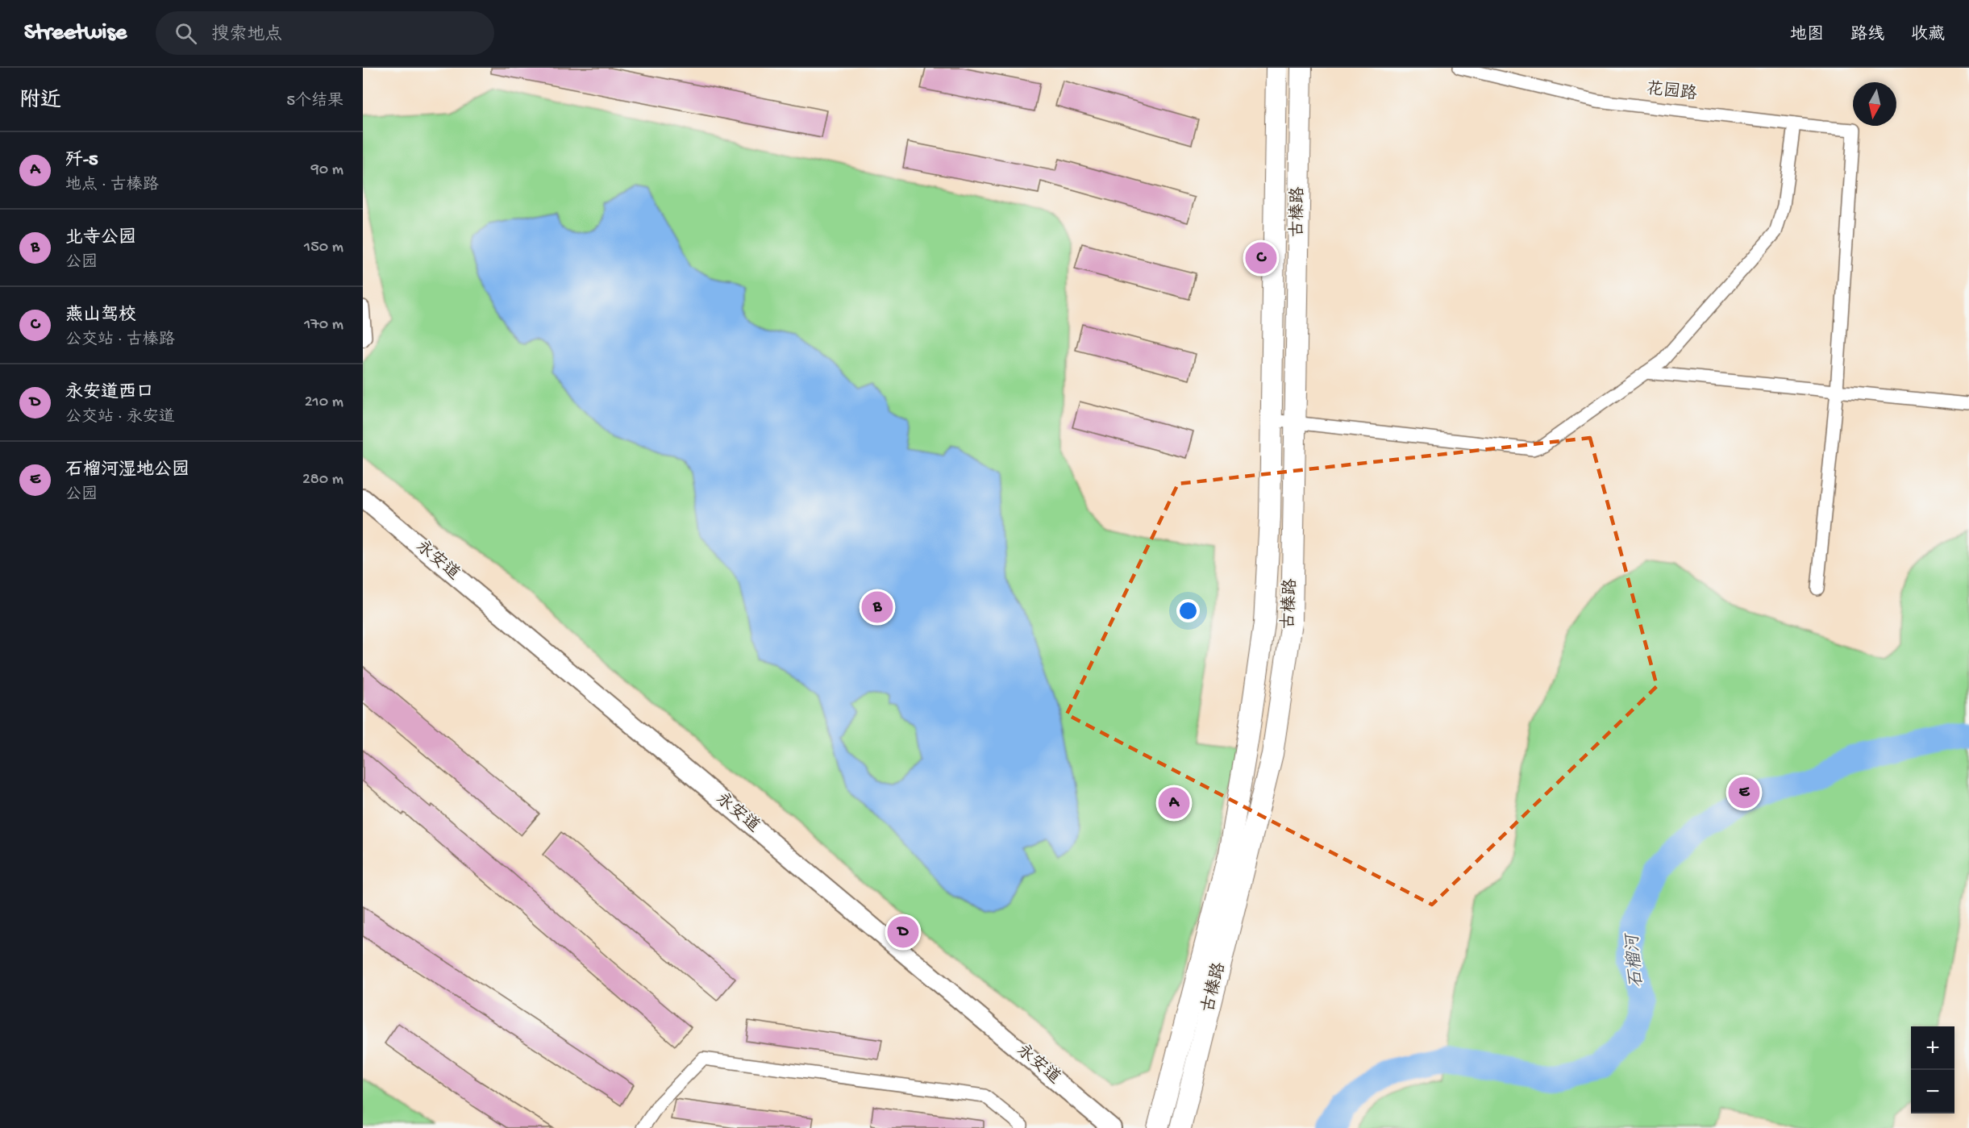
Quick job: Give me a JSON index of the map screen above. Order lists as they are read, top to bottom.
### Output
{
  "streets": {
    "main road": ["古榛路", "永安道"],
    "street": ["花园路"]
  },
  "water": ["石榴河"],
  "north": "bottom",
  "page": {
    "header": "Streetwise",
    "search": "搜索地点",
    "nav": ["地图", "路线", "收藏"],
    "heading": ["附近", "5个结果"],
    "list": [
      {
        "mark": "A",
        "name": "歼-5",
        "note": "地点 · 古榛路",
        "value": "90 m"
      },
      {
        "mark": "B",
        "name": "北寺公园",
        "note": "公园",
        "value": "150 m"
      },
      {
        "mark": "C",
        "name": "燕山驾校",
        "note": "公交站 · 古榛路",
        "value": "170 m"
      },
      {
        "mark": "D",
        "name": "永安道西口",
        "note": "公交站 · 永安道",
        "value": "210 m"
      },
      {
        "mark": "E",
        "name": "石榴河湿地公园",
        "note": "公园",
        "value": "280 m"
      }
    ],
    "pins": [
      "C",
      "B",
      "E",
      "A",
      "D"
    ],
    "map_buttons": ["+", "−"]
  }
}
